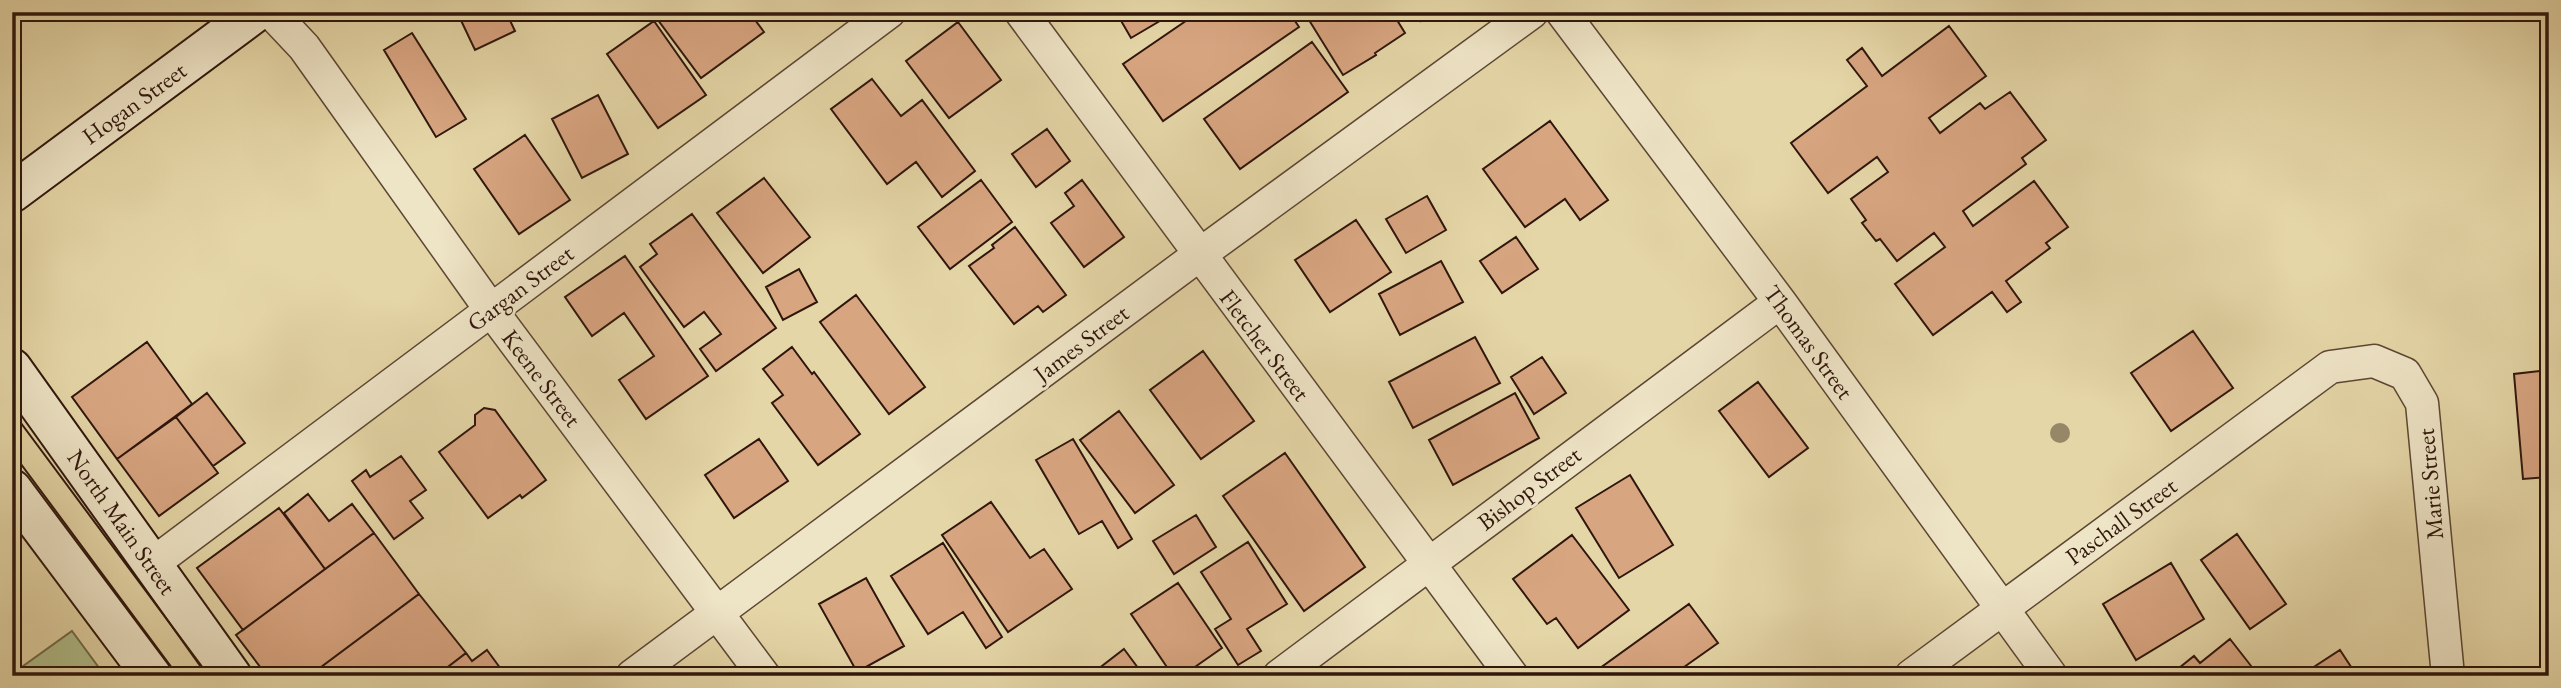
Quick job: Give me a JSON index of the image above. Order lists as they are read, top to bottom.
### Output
{
  "streets": {
    "main road": ["Hogan Street", "North Main Street"],
    "street": [
      "Gargan Street",
      "Thomas Street",
      "James Street",
      "Fletcher Street",
      "Keene Street",
      "Marie Street",
      "Bishop Street",
      "Paschall Street"
    ]
  },
  "crossings": [
    ["Gargan Street", "Keene Street"],
    ["Gargan Street", "North Main Street"],
    ["Thomas Street", "Bishop Street"],
    ["Thomas Street", "Paschall Street"],
    ["James Street", "Fletcher Street"],
    ["James Street", "Keene Street"],
    ["Fletcher Street", "Bishop Street"],
    ["Marie Street", "Paschall Street"]
  ]
}
